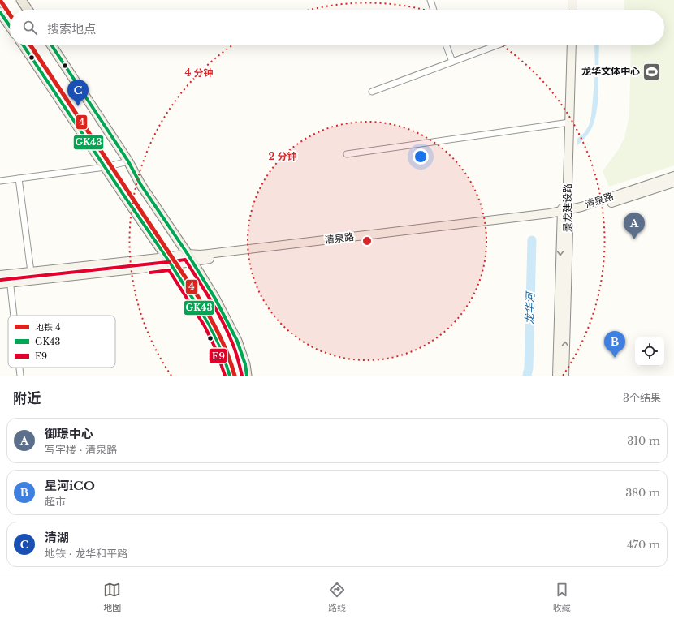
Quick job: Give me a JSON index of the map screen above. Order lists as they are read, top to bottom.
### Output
{
  "streets": {
    "main road": ["清泉路", "景龙建设路"]
  },
  "crossings": [
    ["清泉路", "景龙建设路"]
  ],
  "water": ["龙华河"],
  "places": {
    "sports": ["龙华文体中心"]
  },
  "lines": ["metro line 4", "transit line GK43", "transit line E9"],
  "legend": ["地铁 4", "GK43", "E9"],
  "page": {
    "search": "搜索地点",
    "pins": ["C", "A", "B"],
    "heading": ["附近", "3个结果"],
    "list": [
      {
        "mark": "A",
        "name": "御璟中心",
        "note": "写字楼 · 清泉路",
        "value": "310 m"
      },
      {
        "mark": "B",
        "name": "星河iCO",
        "note": "超市",
        "value": "380 m"
      },
      {
        "mark": "C",
        "name": "清湖",
        "note": "地铁 · 龙华和平路",
        "value": "470 m"
      }
    ],
    "nav": ["地图", "路线", "收藏"]
  },
  "rings": ["4 分钟", "2 分钟"]
}
